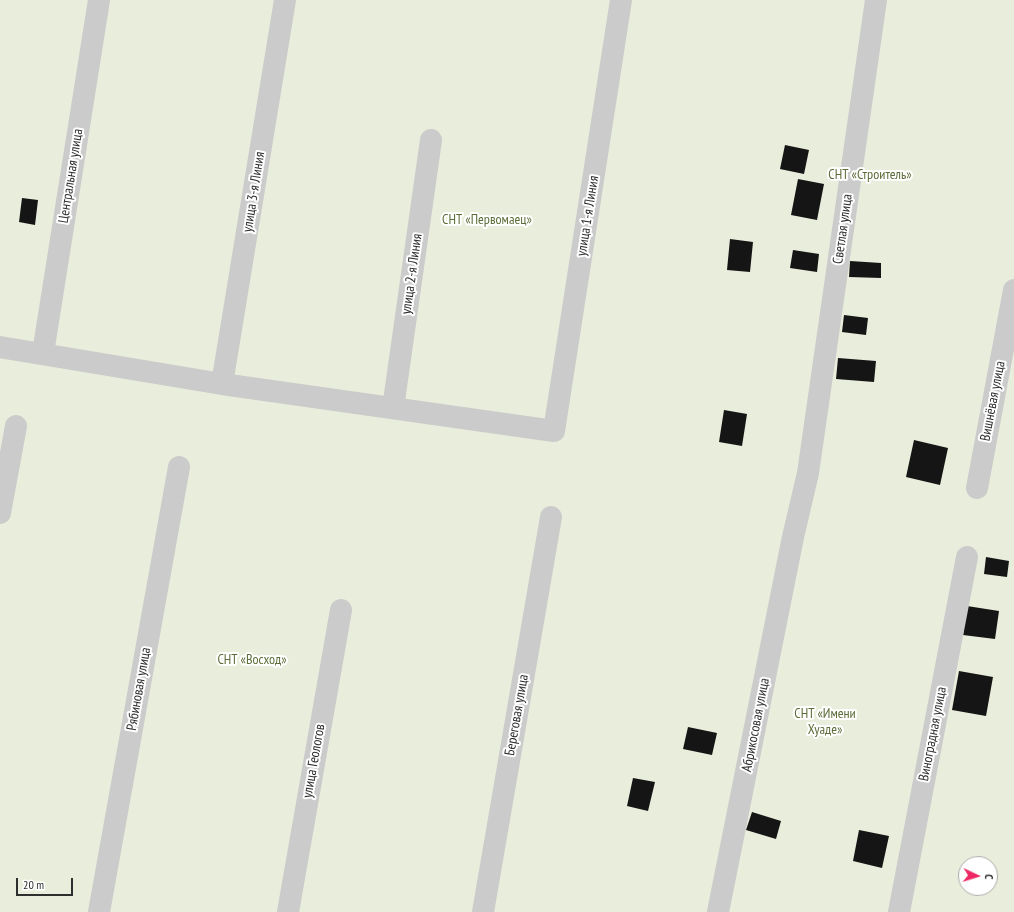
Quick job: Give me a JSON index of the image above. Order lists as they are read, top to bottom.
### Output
{
  "streets": {
    "street": [
      "Центральная улица",
      "улица 3-я Линия",
      "улица 1-я Линия",
      "Светлая улица",
      "улица 2-я Линия",
      "Вишнёвая улица",
      "Рябиновая улица",
      "Береговая улица",
      "Абрикосовая улица",
      "Виноградная улица",
      "улица Геологов"
    ]
  },
  "crossings": [
    ["улица 1-я Линия", "улица 2-я Линия"],
    ["Светлая улица", "Абрикосовая улица"]
  ],
  "parks": [
    "СНТ «Строитель»",
    "СНТ «Первомаец»",
    "СНТ «Восход»",
    "СНТ «Имени Хуаде»"
  ],
  "scale_bar": "20 m",
  "north": "right"
}
